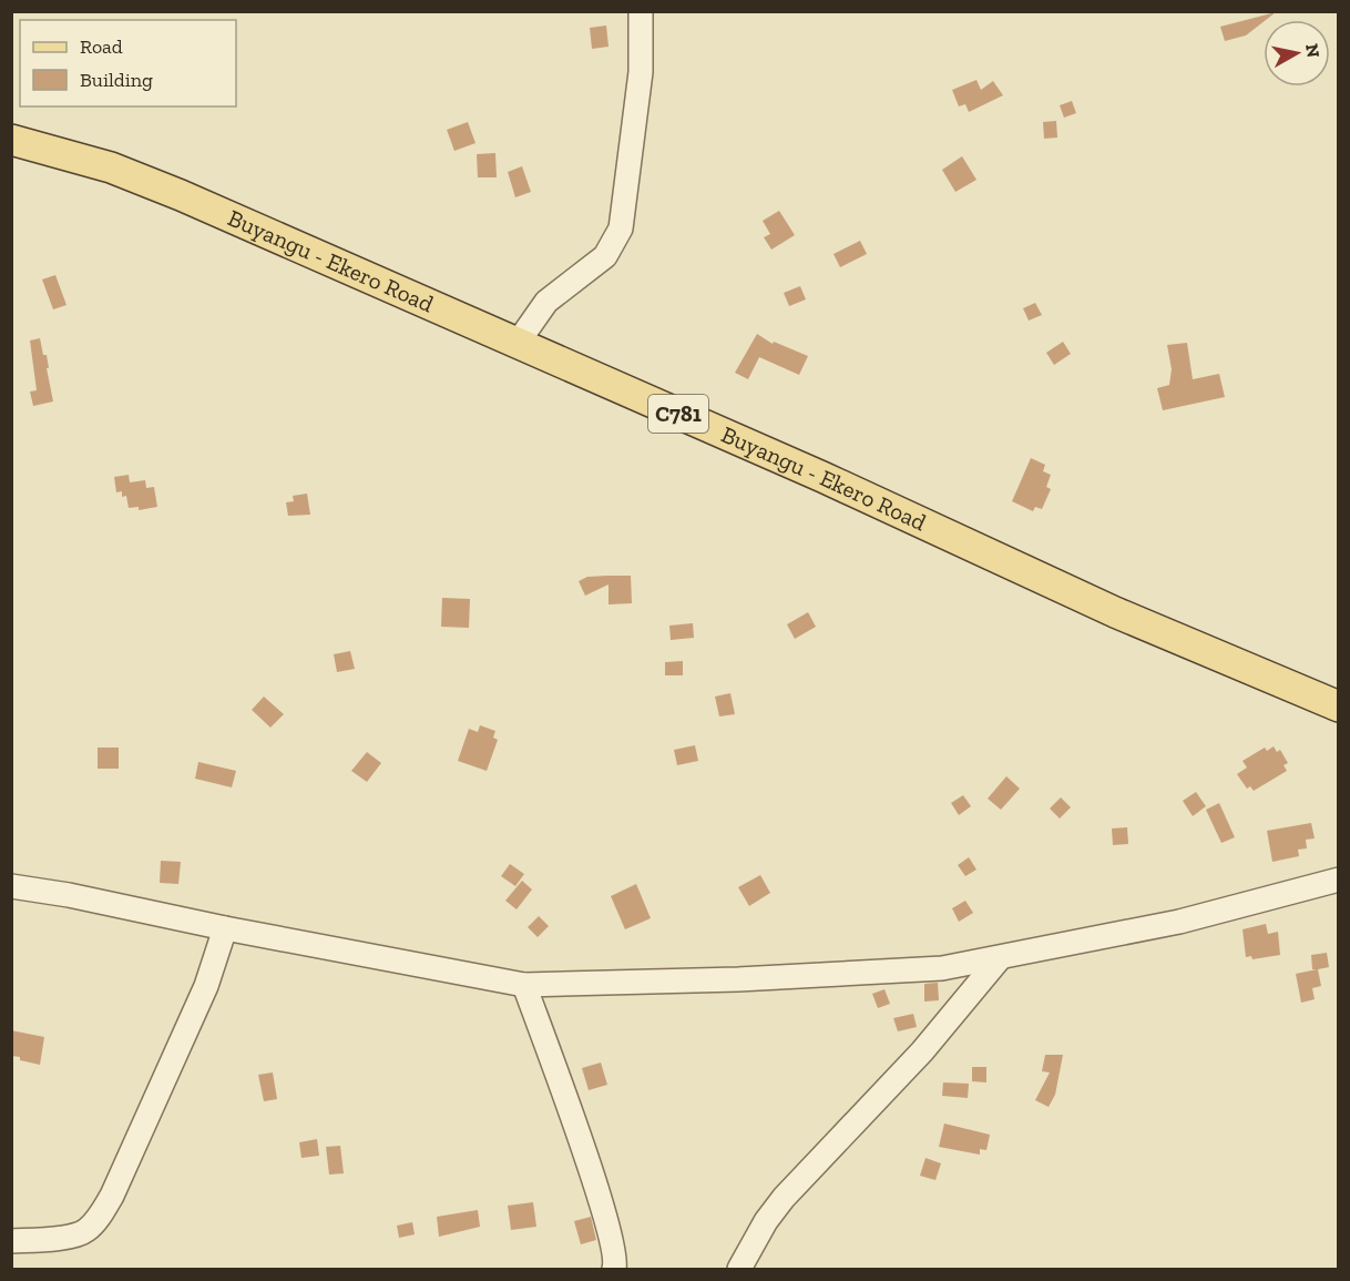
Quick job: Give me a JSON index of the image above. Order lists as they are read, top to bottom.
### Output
{
  "streets": {
    "main road": ["Buyangu - Ekero Road", "C781"]
  },
  "legend": ["Road", "Building"],
  "north": "right"
}
